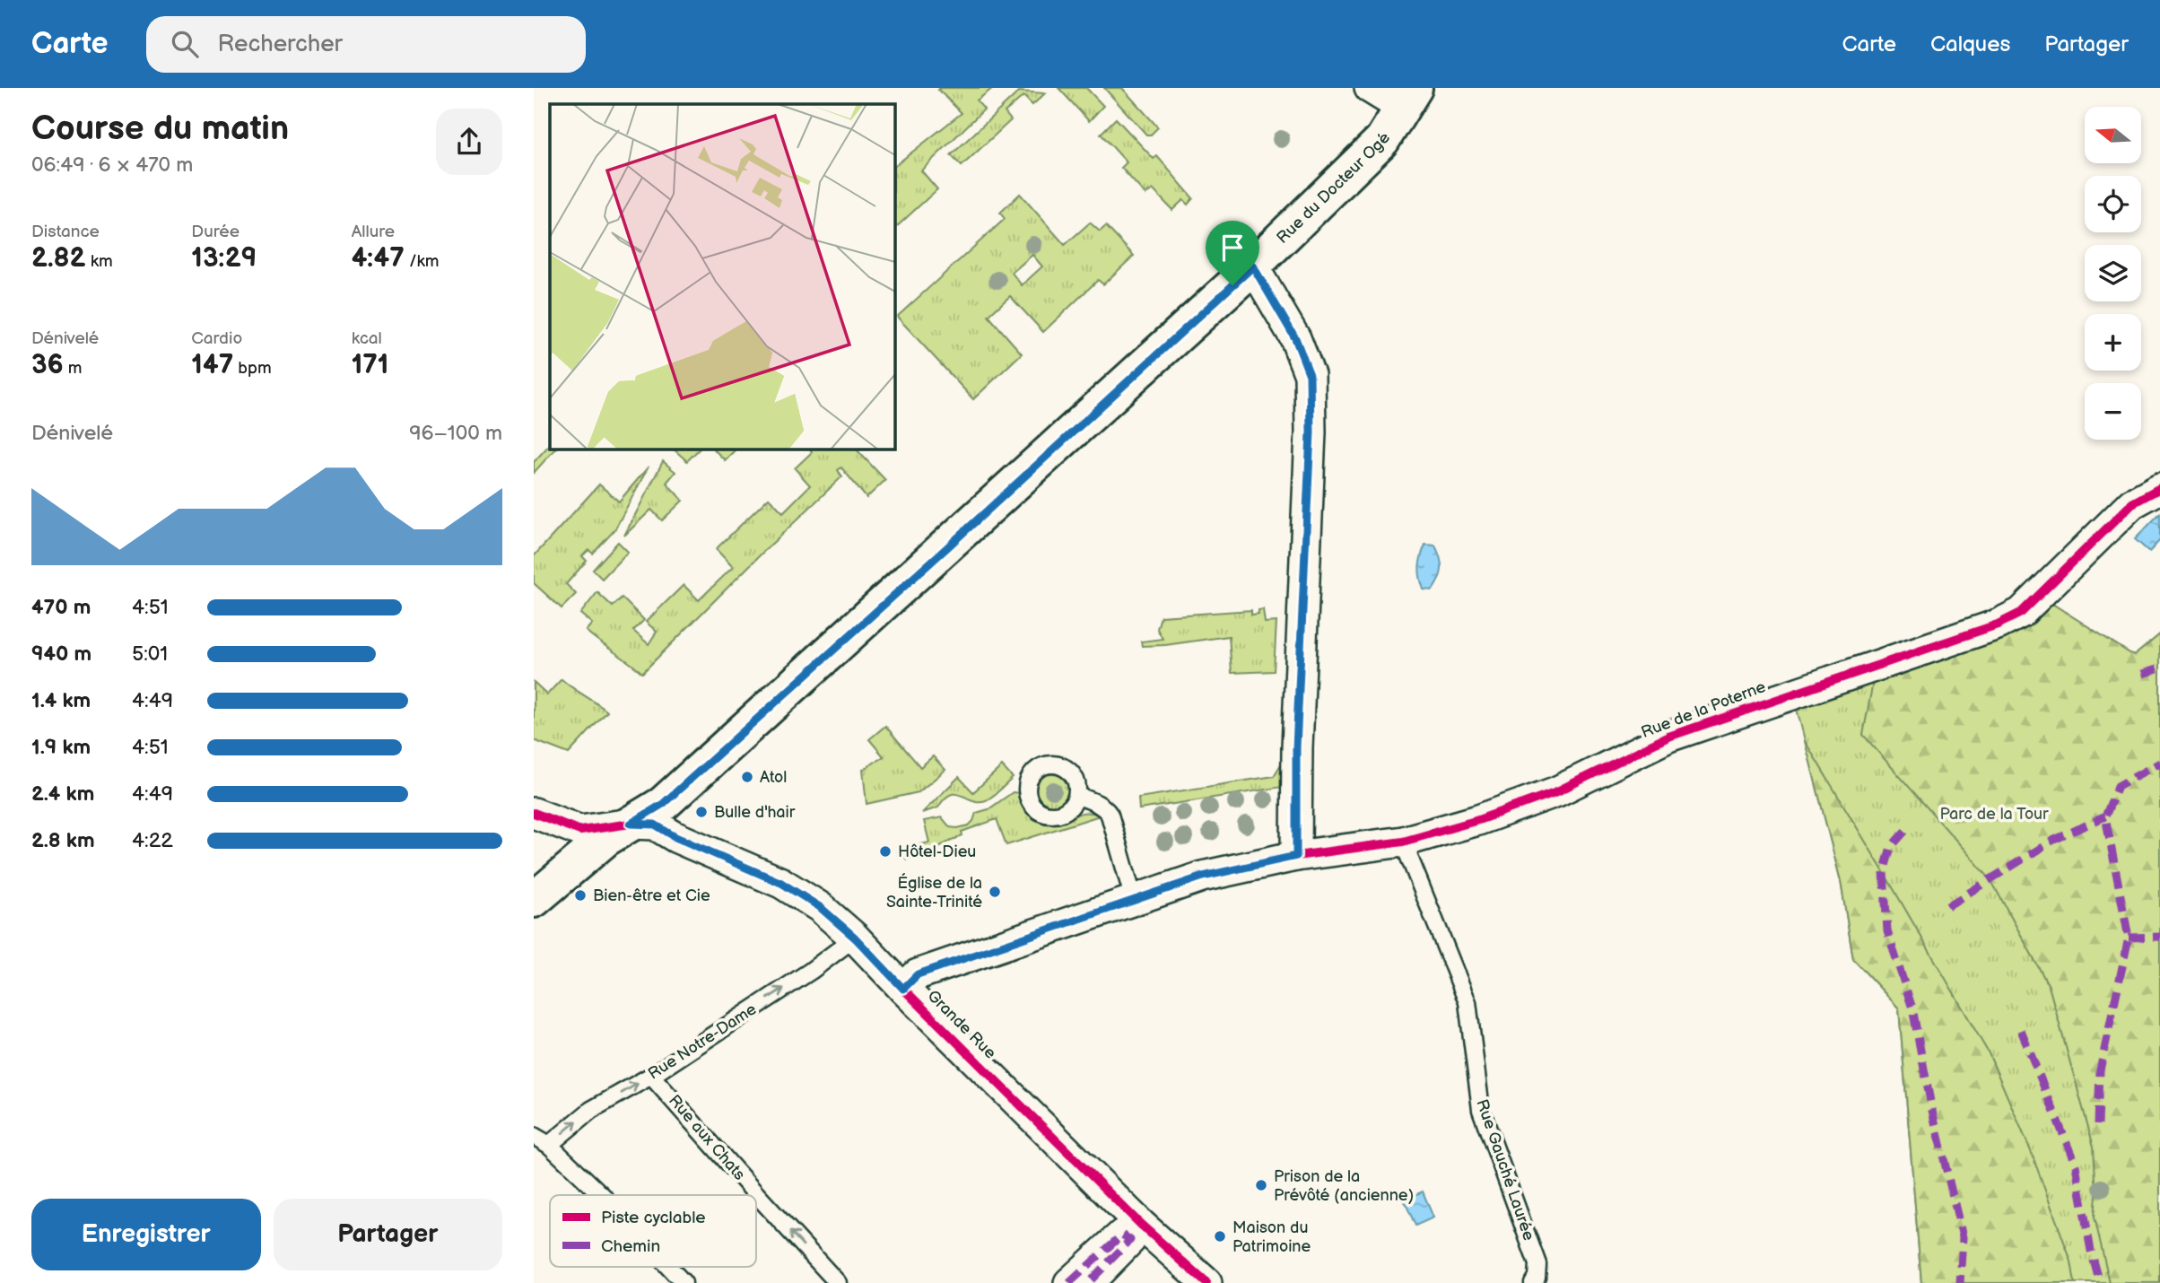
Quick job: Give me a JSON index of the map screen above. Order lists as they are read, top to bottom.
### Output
{
  "streets": {
    "main road": ["Rue du Docteur Ogé"],
    "street": ["Rue de la Poterne", "Grande Rue"],
    "lane": ["Rue Notre-Dame", "Rue aux Chats", "Rue Gauché Laurée"]
  },
  "crossings": [
    ["Rue du Docteur Ogé", "Grande Rue"],
    ["Rue de la Poterne", "Grande Rue"],
    ["Rue de la Poterne", "Rue Gauché Laurée"],
    ["Grande Rue", "Rue Notre-Dame"],
    ["Rue Notre-Dame", "Rue aux Chats"]
  ],
  "one_way": ["Rue Notre-Dame", "Rue aux Chats"],
  "parks": ["Parc de la Tour"],
  "places": [
    "Atol",
    "Bulle d'hair",
    "Hôtel-Dieu",
    "Église de la Sainte-Trinité",
    "Bien-être et Cie",
    "Prison de la Prévôté (ancienne)",
    "Maison du Patrimoine"
  ],
  "legend": ["Piste cyclable", "Chemin"],
  "north": "left",
  "page": {
    "header": "Carte",
    "search": "Rechercher",
    "nav": ["Carte", "Calques", "Partager"],
    "heading": ["Course du matin", "06:49 · 6 × 470 m"],
    "map_buttons": ["+", "−"],
    "stats": [
      ["Distance", "2.82 km"],
      ["Durée", "13:29"],
      ["Allure", "4:47 /km"],
      ["Dénivelé", "36 m"],
      ["Cardio", "147 bpm"],
      ["kcal", "171"]
    ],
    "chart": ["Dénivelé", "96–100 m"],
    "list": [
      {
        "name": "470 m",
        "note": "4:51"
      },
      {
        "name": "940 m",
        "note": "5:01"
      },
      {
        "name": "1.4 km",
        "note": "4:49"
      },
      {
        "name": "1.9 km",
        "note": "4:51"
      },
      {
        "name": "2.4 km",
        "note": "4:49"
      },
      {
        "name": "2.8 km",
        "note": "4:22"
      }
    ],
    "buttons": ["Enregistrer", "Partager"]
  }
}
